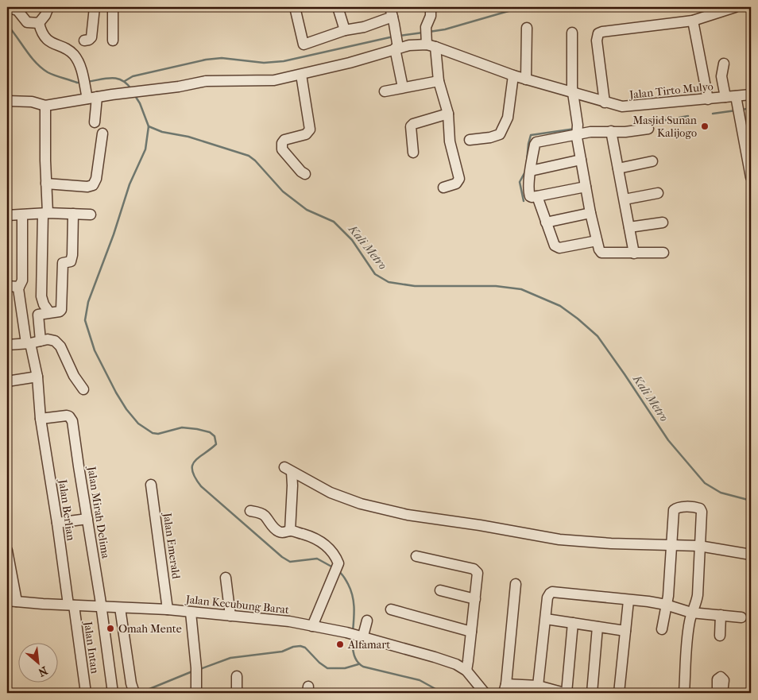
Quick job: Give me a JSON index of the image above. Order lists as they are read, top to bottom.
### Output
{
  "streets": {
    "street": [
      "Jalan Tirto Mulyo",
      "Jalan Berlian",
      "Jalan Mirah Delima",
      "Jalan Emerald",
      "Jalan Kecubung Barat",
      "Jalan Intan"
    ]
  },
  "crossings": [
    ["Jalan Berlian", "Jalan Mirah Delima"],
    ["Jalan Berlian", "Jalan Kecubung Barat"],
    ["Jalan Berlian", "Jalan Intan"],
    ["Jalan Mirah Delima", "Jalan Kecubung Barat"],
    ["Jalan Emerald", "Jalan Kecubung Barat"],
    ["Jalan Kecubung Barat", "Jalan Intan"]
  ],
  "water": ["Kali Metro"],
  "places": ["Masjid Sunan Kalijogo", "Omah Mente", "Alfamart"],
  "north": "bottom right"
}
